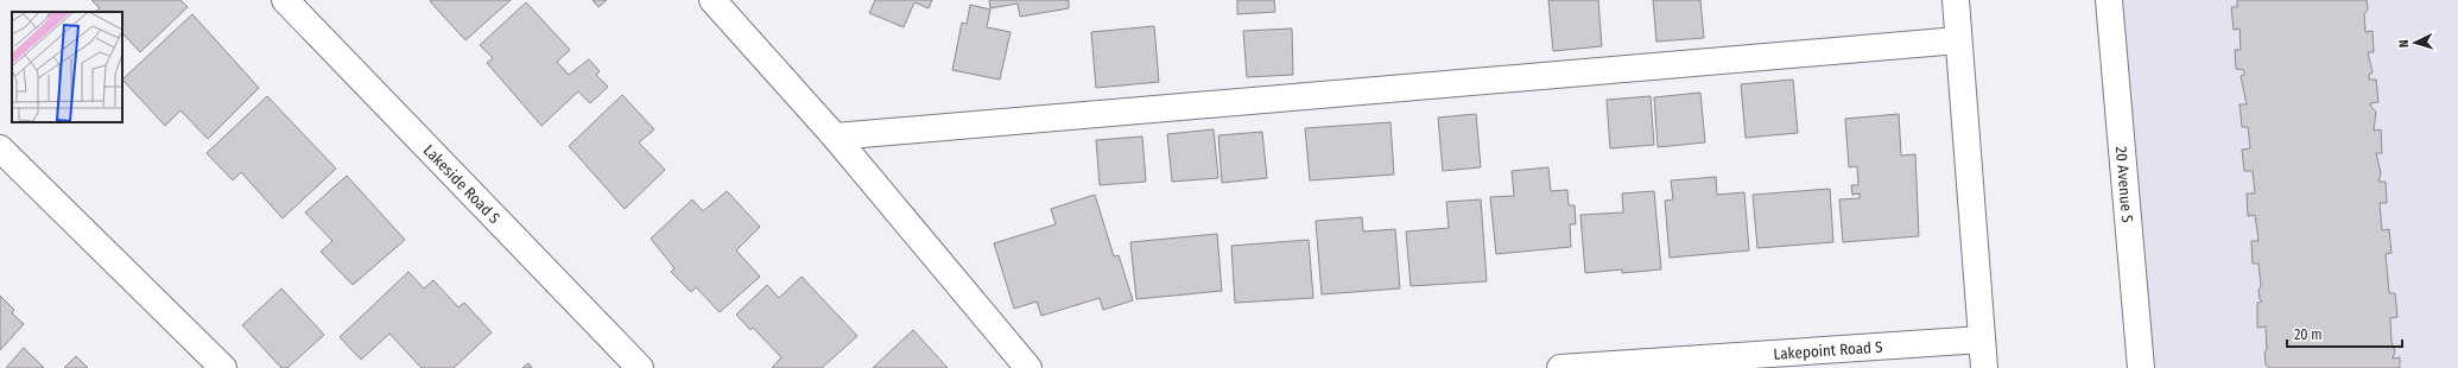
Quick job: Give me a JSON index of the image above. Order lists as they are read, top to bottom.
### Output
{
  "streets": {
    "street": ["Lakeside Road S", "20 Avenue S", "Lakepoint Road S"]
  },
  "scale_bar": "20 m",
  "north": "left"
}
